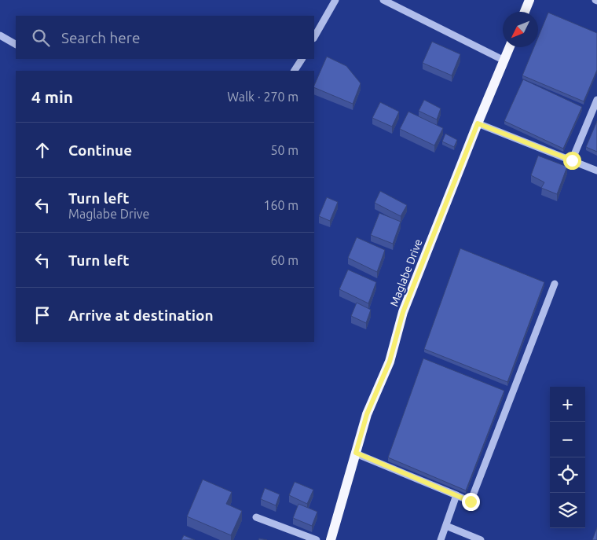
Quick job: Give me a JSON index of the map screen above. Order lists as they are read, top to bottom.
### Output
{
  "streets": {
    "main road": ["Maglabe Drive"]
  },
  "north": "bottom left",
  "page": {
    "search": "Search here",
    "heading": ["4 min", "Walk · 270 m"],
    "list": [
      ["Continue", "50 m"],
      ["Turn left", "Maglabe Drive", "160 m"],
      ["Turn left", "60 m"],
      "Arrive at destination"
    ],
    "map_buttons": ["+", "−"]
  }
}
